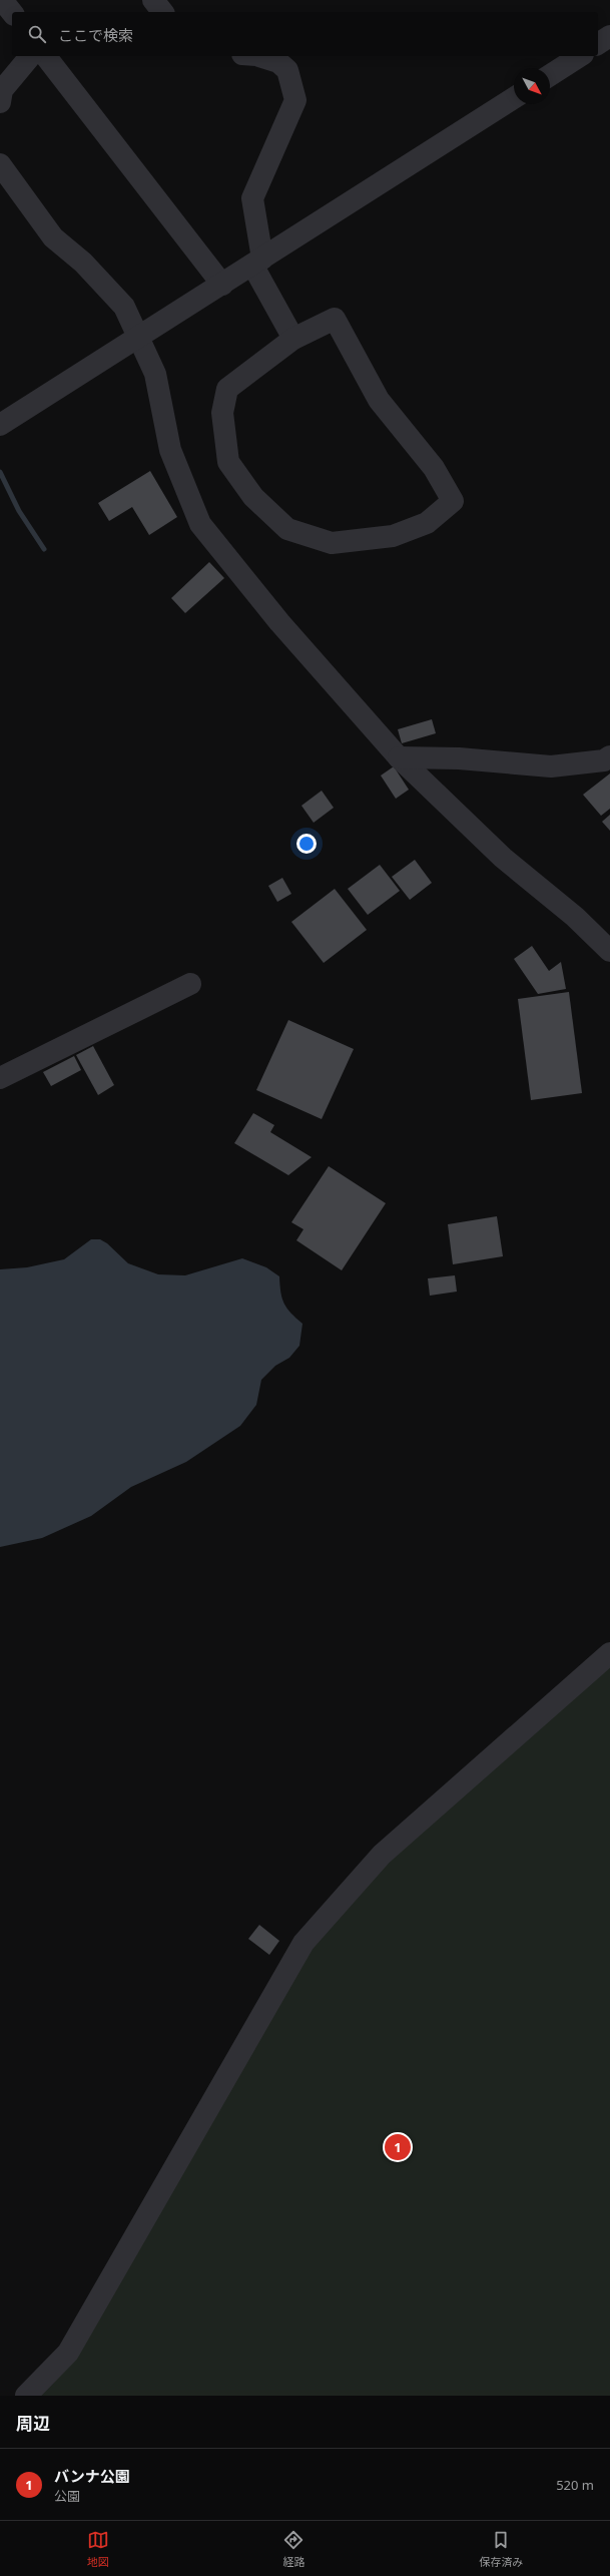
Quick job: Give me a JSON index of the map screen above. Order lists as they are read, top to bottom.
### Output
{
  "north": "bottom right",
  "page": {
    "search": "ここで検索",
    "pins": "1",
    "heading": "周辺",
    "list": [
      {
        "mark": "1",
        "name": "バンナ公園",
        "note": "公園",
        "value": "520 m"
      }
    ],
    "nav": ["地図", "経路", "保存済み"]
  }
}
